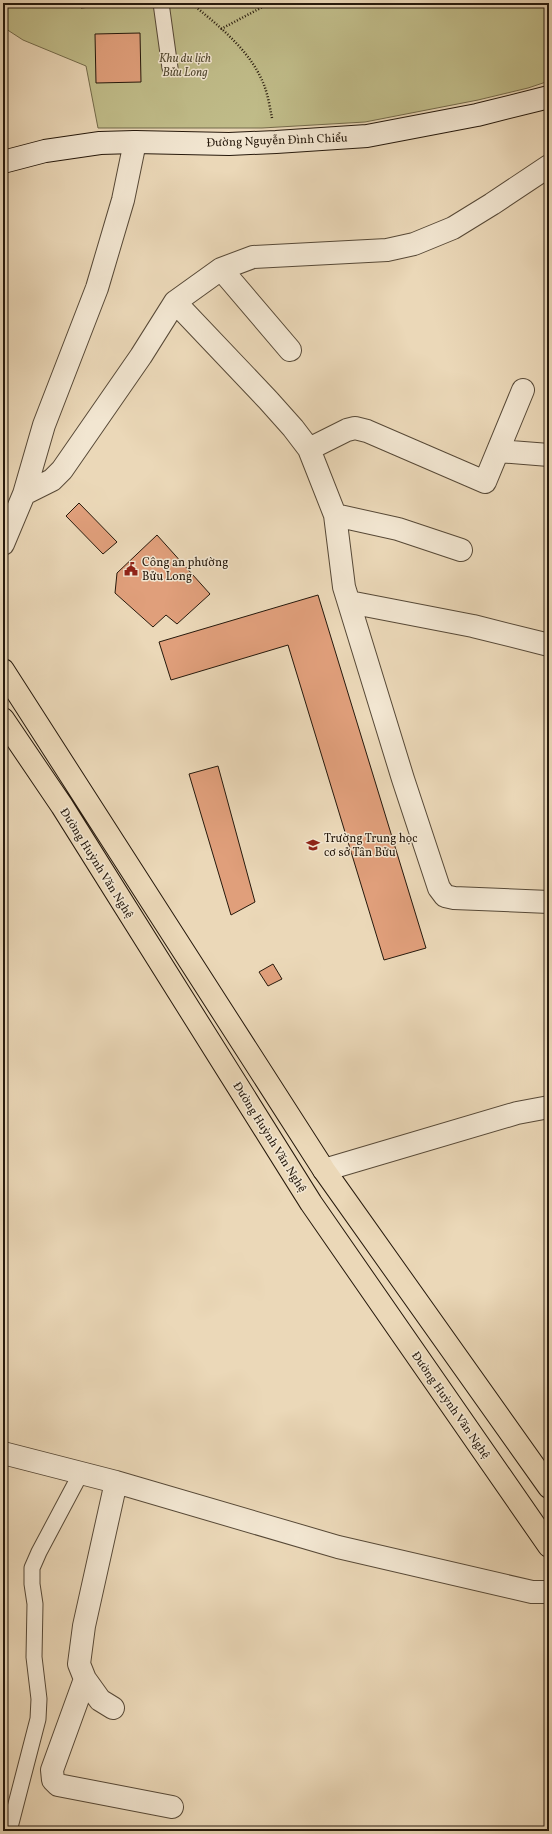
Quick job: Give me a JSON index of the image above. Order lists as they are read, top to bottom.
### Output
{
  "streets": {
    "main road": ["Đường Huỳnh Văn Nghệ"],
    "street": ["Đường Nguyễn Đình Chiểu"]
  },
  "parks": ["Khu du lịch Bửu Long"],
  "places": {
    "public building": ["Công an phường Bửu Long"],
    "school or university": ["Trường Trung học cơ sở Tân Bửu"]
  }
}
